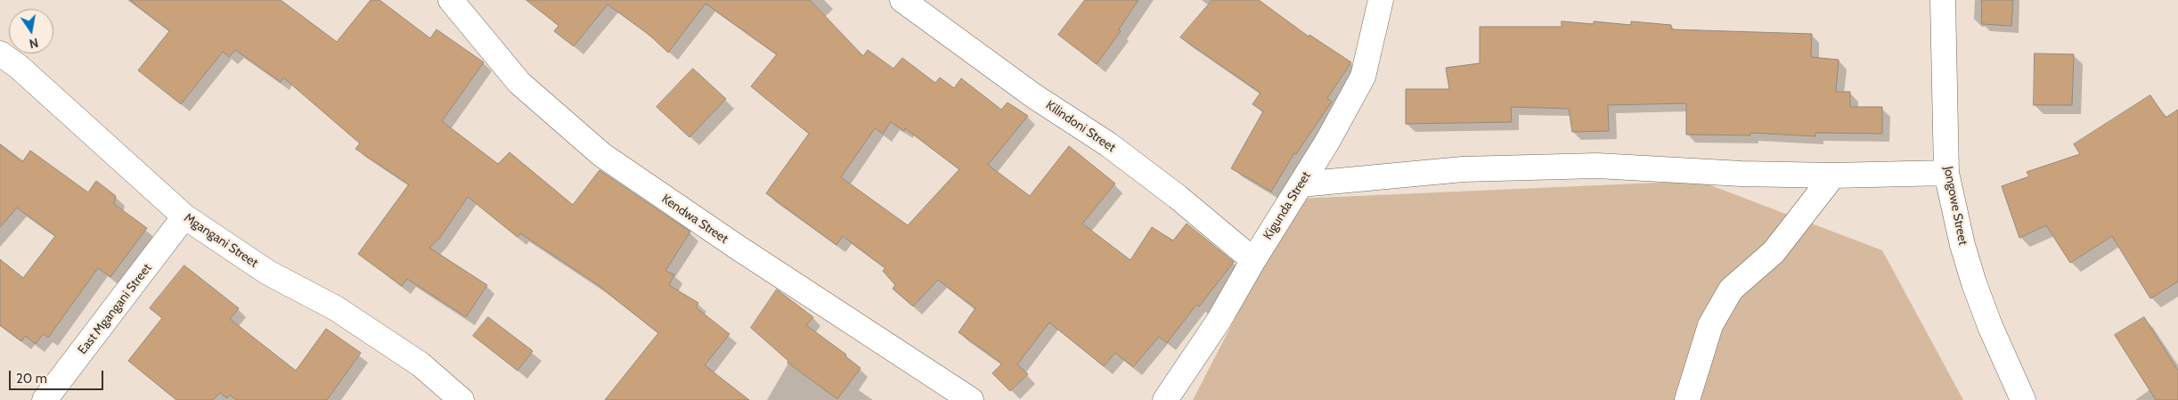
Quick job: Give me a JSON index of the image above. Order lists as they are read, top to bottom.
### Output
{
  "streets": {
    "street": [
      "Kilindoni Street",
      "Kigunda Street",
      "Jongowe Street",
      "Kendwa Street",
      "Mgangani Street",
      "East Mgangani Street"
    ]
  },
  "crossings": [
    ["Kilindoni Street", "Kigunda Street"],
    ["Mgangani Street", "East Mgangani Street"]
  ],
  "scale_bar": "20 m",
  "north": "bottom"
}
